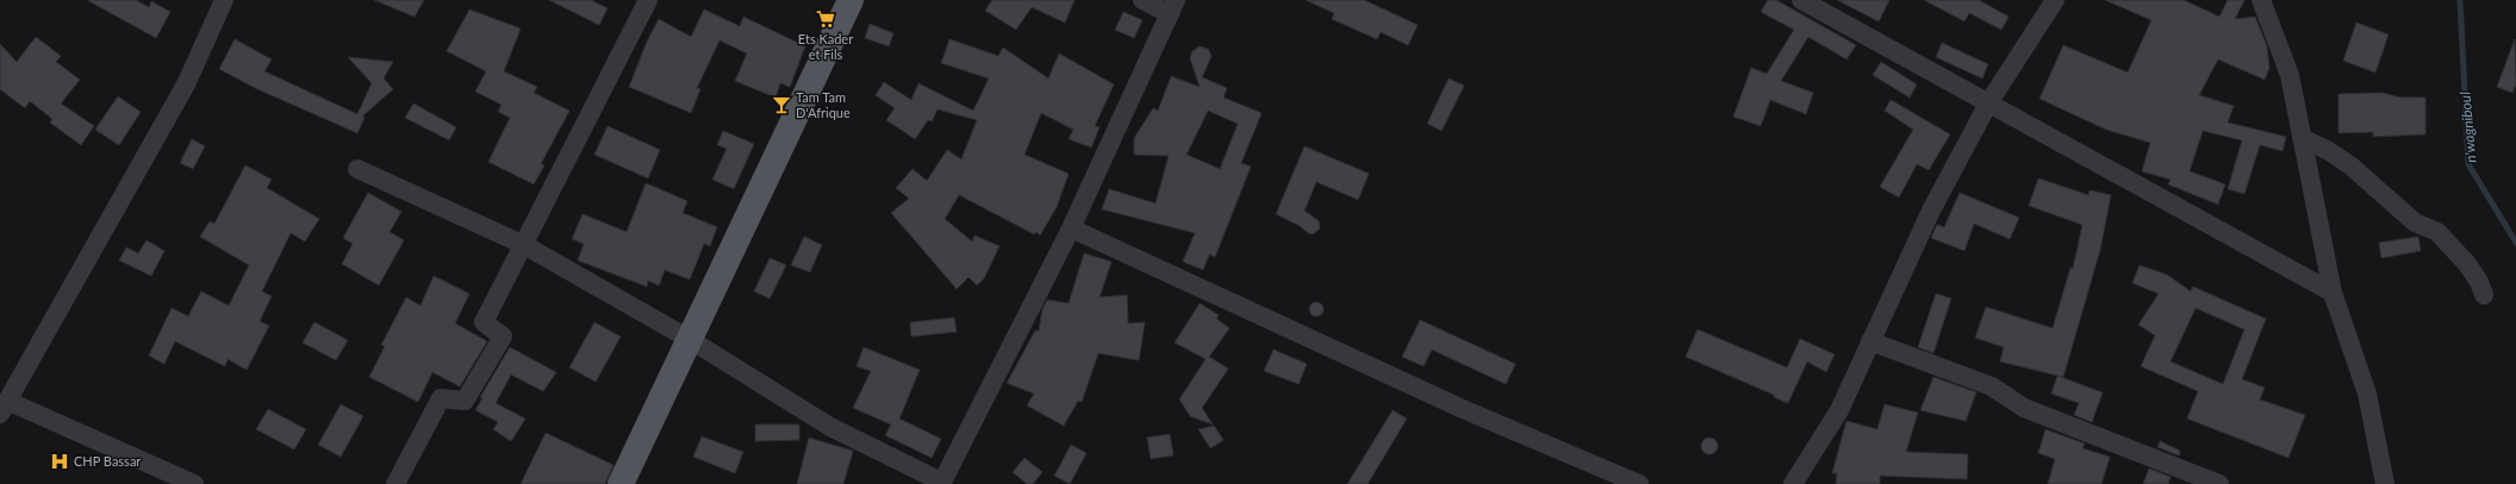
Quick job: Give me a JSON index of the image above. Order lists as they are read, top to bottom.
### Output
{
  "water": ["n'wagniboul"],
  "places": {
    "supermarket": ["Ets Kader et Fils"],
    "bar": ["Tam Tam D'Afrique"],
    "hospital": ["CHP Bassar"]
  }
}
